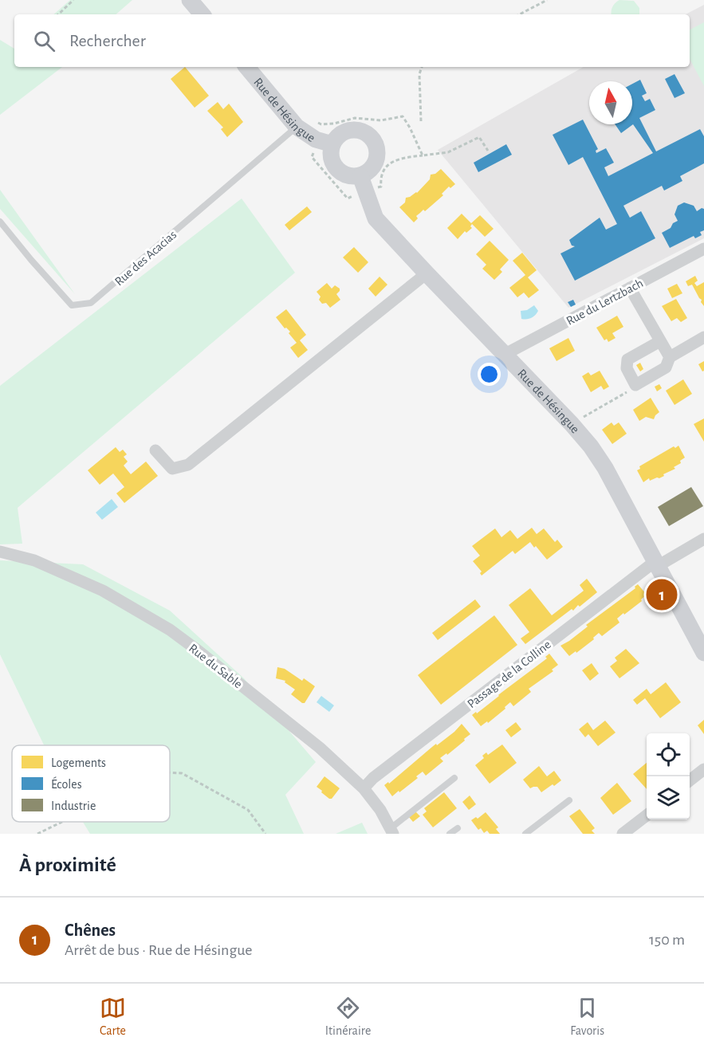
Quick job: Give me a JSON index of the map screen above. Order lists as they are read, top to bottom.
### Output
{
  "streets": {
    "main road": ["Rue de Hésingue"],
    "street": ["Rue du Lertzbach", "Rue du Sable", "Passage de la Colline"],
    "lane": ["Rue des Acacias"]
  },
  "crossings": [
    ["Rue de Hésingue", "Rue des Acacias"],
    ["Rue de Hésingue", "Rue du Lertzbach"],
    ["Rue de Hésingue", "Passage de la Colline"],
    ["Rue du Sable", "Passage de la Colline"]
  ],
  "legend": ["Logements", "Écoles", "Industrie"],
  "north": "top",
  "page": {
    "search": "Rechercher",
    "pins": "1",
    "heading": "À proximité",
    "list": [
      {
        "mark": "1",
        "name": "Chênes",
        "note": "Arrêt de bus · Rue de Hésingue",
        "value": "150 m"
      }
    ],
    "nav": ["Carte", "Itinéraire", "Favoris"]
  }
}
